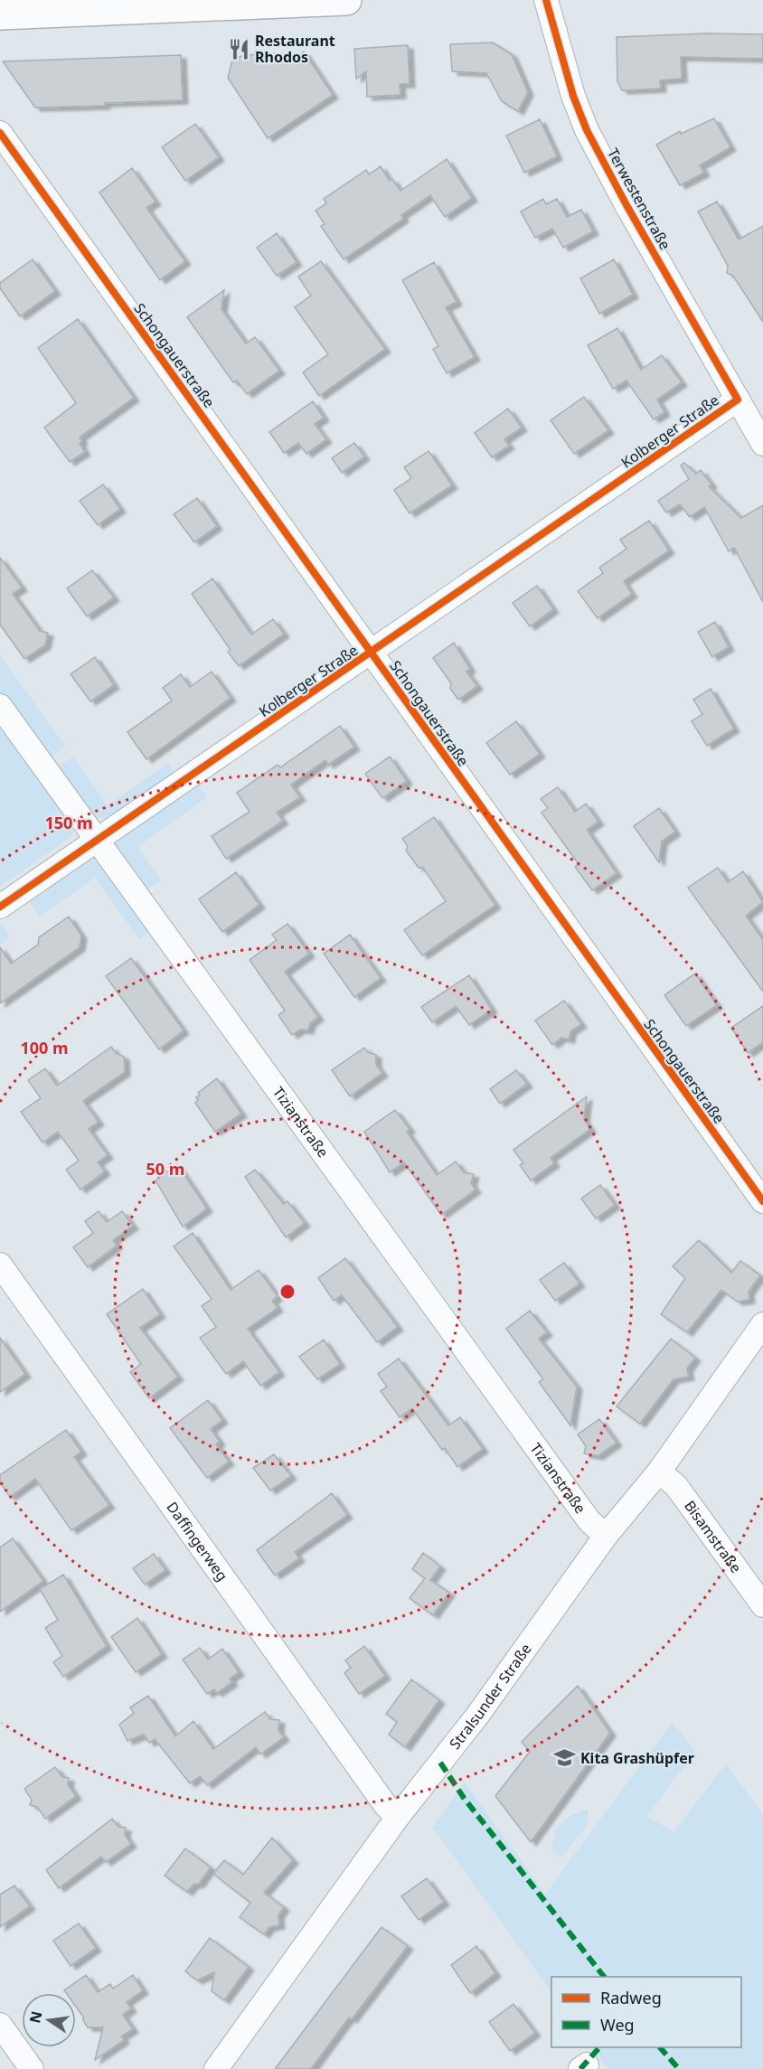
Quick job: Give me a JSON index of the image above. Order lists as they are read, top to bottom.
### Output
{
  "streets": {
    "street": [
      "Terwestenstraße",
      "Schongauerstraße",
      "Kolberger Straße",
      "Tizianstraße",
      "Bisamstraße",
      "Daffingerweg",
      "Stralsunder Straße"
    ]
  },
  "crossings": [
    ["Terwestenstraße", "Kolberger Straße"],
    ["Schongauerstraße", "Kolberger Straße"],
    ["Kolberger Straße", "Tizianstraße"],
    ["Tizianstraße", "Stralsunder Straße"],
    ["Bisamstraße", "Stralsunder Straße"],
    ["Daffingerweg", "Stralsunder Straße"]
  ],
  "places": {
    "restaurant": ["Restaurant Rhodos"],
    "school or university": ["Kita Grashüpfer"]
  },
  "legend": ["Radweg", "Weg"],
  "north": "left",
  "rings": ["150 m", "100 m", "50 m"]
}
